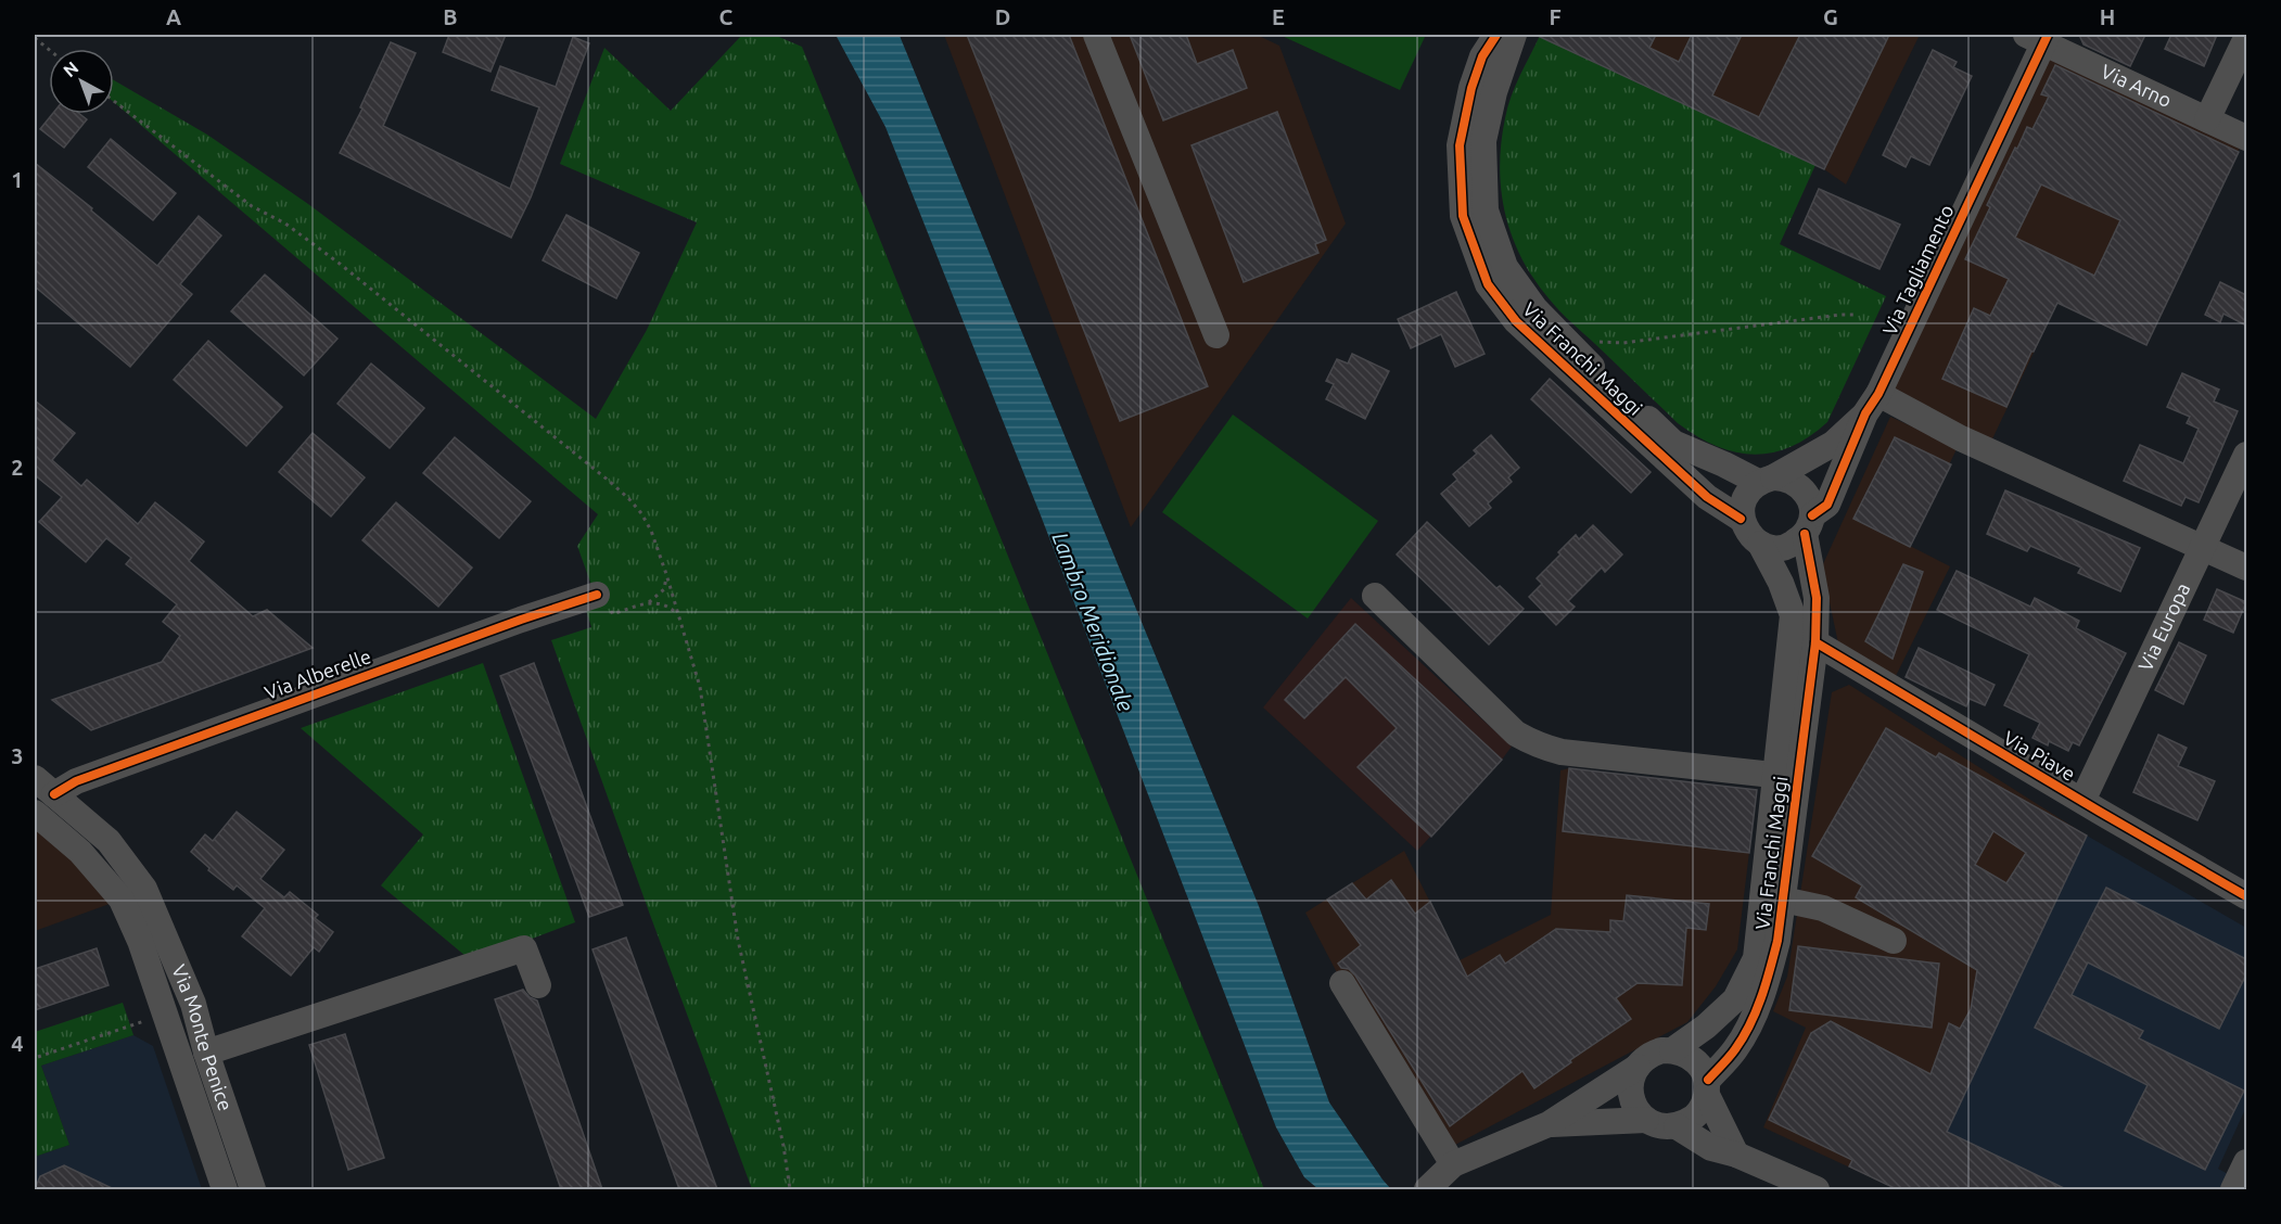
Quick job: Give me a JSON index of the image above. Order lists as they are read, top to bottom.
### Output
{
  "streets": {
    "street": [
      "Via Arno",
      "Via Tagliamento",
      "Via Franchi Maggi",
      "Via Europa",
      "Via Alberelle",
      "Via Piave",
      "Via Monte Penice"
    ]
  },
  "crossings": [
    ["Via Arno", "Via Tagliamento"],
    ["Via Tagliamento", "Via Franchi Maggi"],
    ["Via Franchi Maggi", "Via Piave"],
    ["Via Europa", "Via Piave"]
  ],
  "water": ["Lambro Meridionale"],
  "north": "top left",
  "grid": {
    "columns": [
      "A",
      "B",
      "C",
      "D",
      "E",
      "F",
      "G",
      "H"
    ],
    "rows": [
      "1",
      "2",
      "3",
      "4"
    ]
  }
}
